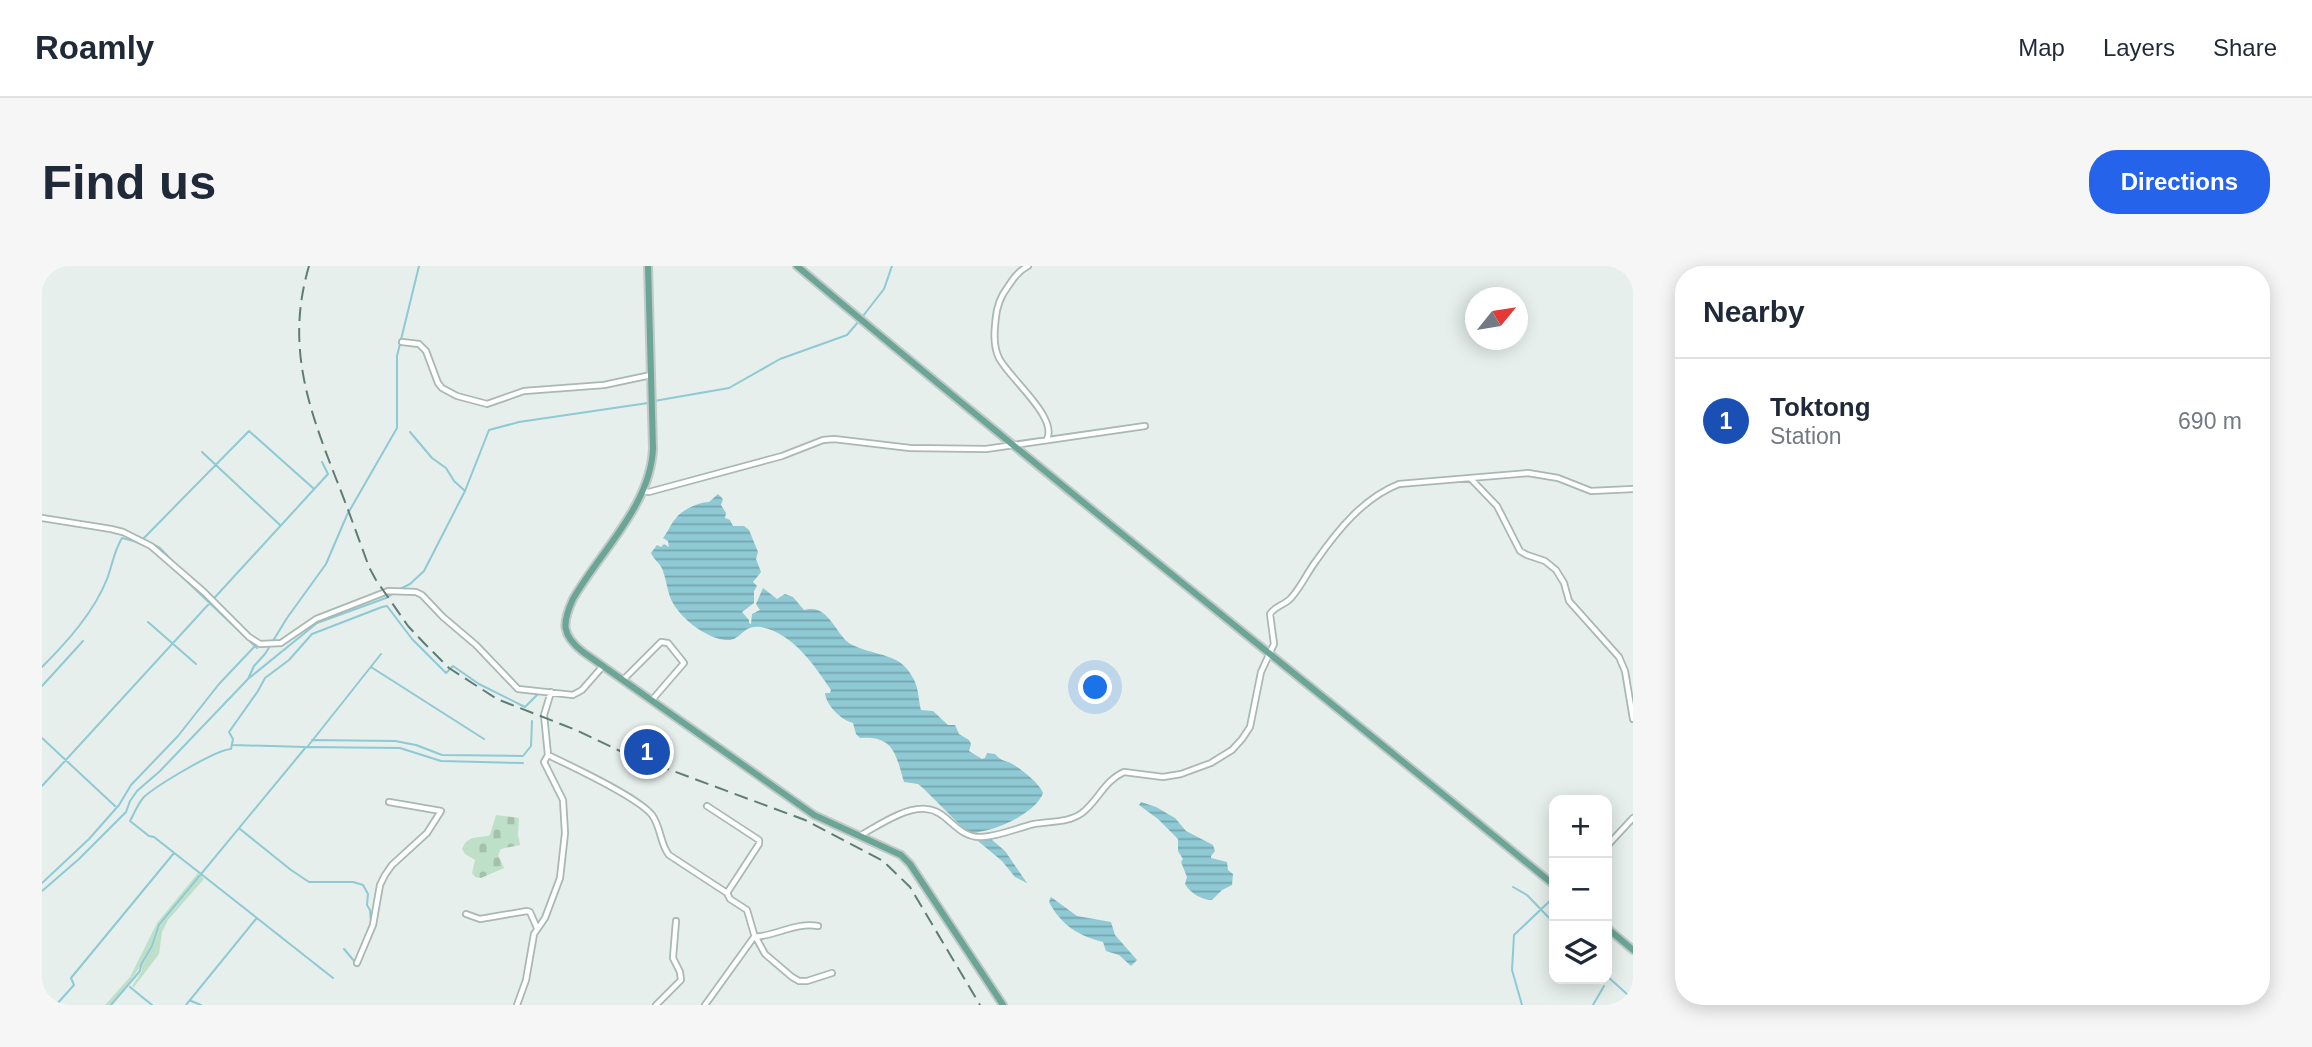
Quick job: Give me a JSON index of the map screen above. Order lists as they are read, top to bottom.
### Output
{
  "north": "top right",
  "page": {
    "header": "Roamly",
    "nav": ["Map", "Layers", "Share"],
    "buttons": "Directions",
    "title": "Find us",
    "heading": "Nearby",
    "list": [
      {
        "mark": "1",
        "name": "Toktong",
        "note": "Station",
        "value": "690 m"
      }
    ],
    "pins": "1",
    "map_buttons": ["+", "−"]
  }
}
